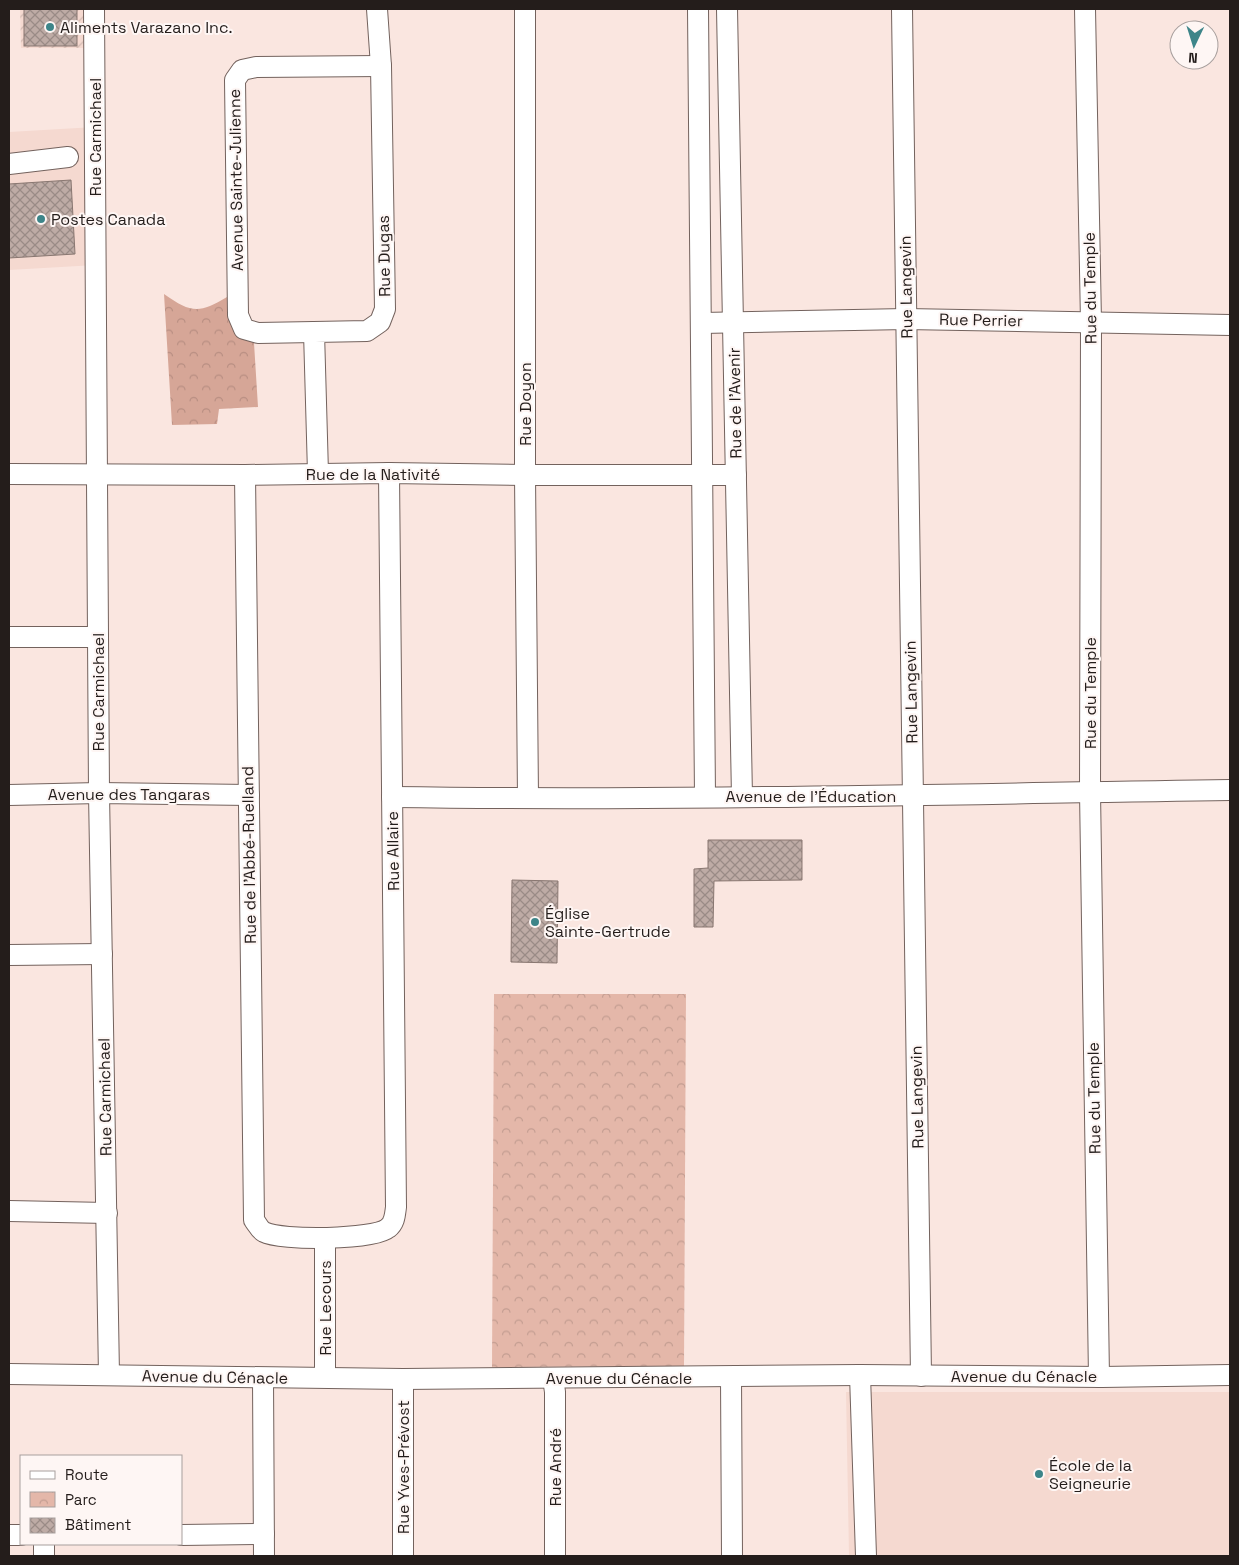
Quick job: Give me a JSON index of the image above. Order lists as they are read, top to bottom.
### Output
{
  "streets": {
    "street": [
      "Rue Carmichael",
      "Avenue Sainte-Julienne",
      "Rue Dugas",
      "Rue Langevin",
      "Rue du Temple",
      "Rue Perrier",
      "Rue de l'Avenir",
      "Rue Doyon",
      "Rue de la Nativité",
      "Avenue des Tangaras",
      "Avenue de l'Éducation",
      "Rue Allaire",
      "Rue de l'Abbé-Ruelland",
      "Rue Lecours",
      "Avenue du Cénacle",
      "Rue Yves-Prévost",
      "Rue André"
    ]
  },
  "crossings": [
    ["Rue Carmichael", "Rue de la Nativité"],
    ["Rue Carmichael", "Avenue des Tangaras"],
    ["Rue Carmichael", "Avenue du Cénacle"],
    ["Avenue Sainte-Julienne", "Rue Dugas"],
    ["Rue Langevin", "Rue Perrier"],
    ["Rue Langevin", "Avenue de l'Éducation"],
    ["Rue Langevin", "Avenue du Cénacle"],
    ["Rue du Temple", "Rue Perrier"],
    ["Rue du Temple", "Avenue de l'Éducation"],
    ["Rue du Temple", "Avenue du Cénacle"],
    ["Rue Perrier", "Rue de l'Avenir"],
    ["Rue de l'Avenir", "Rue de la Nativité"],
    ["Rue de l'Avenir", "Avenue de l'Éducation"],
    ["Rue Doyon", "Rue de la Nativité"],
    ["Rue Doyon", "Avenue de l'Éducation"],
    ["Rue de la Nativité", "Rue Allaire"],
    ["Rue de la Nativité", "Rue de l'Abbé-Ruelland"],
    ["Avenue des Tangaras", "Rue de l'Abbé-Ruelland"],
    ["Avenue de l'Éducation", "Rue Allaire"],
    ["Rue Allaire", "Rue de l'Abbé-Ruelland"],
    ["Rue Allaire", "Rue Lecours"],
    ["Rue de l'Abbé-Ruelland", "Rue Lecours"],
    ["Rue Lecours", "Avenue du Cénacle"],
    ["Avenue du Cénacle", "Rue Yves-Prévost"],
    ["Avenue du Cénacle", "Rue André"]
  ],
  "places": [
    "Aliments Varazano Inc.",
    "Postes Canada",
    "Église Sainte-Gertrude",
    "École de la Seigneurie"
  ],
  "legend": ["Route", "Parc", "Bâtiment"],
  "north": "bottom"
}
